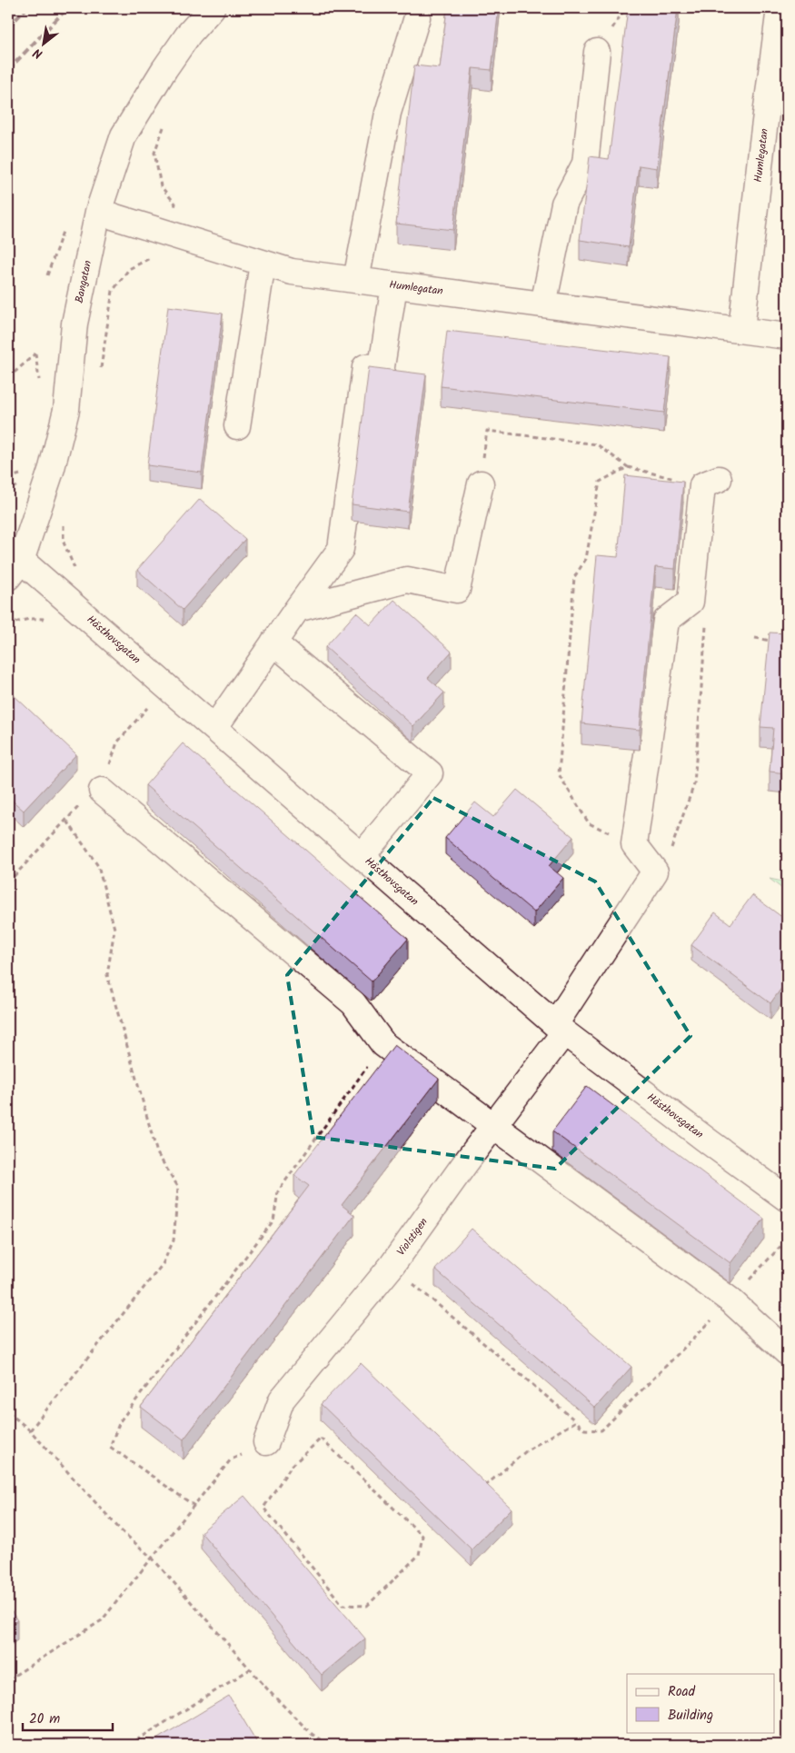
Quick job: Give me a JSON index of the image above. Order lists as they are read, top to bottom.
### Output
{
  "streets": {
    "street": [
      "Humlegatan",
      "Bangatan",
      "Hästhovsgatan",
      "Violstigen"
    ]
  },
  "crossings": [
    ["Humlegatan", "Bangatan"],
    ["Bangatan", "Hästhovsgatan"],
    ["Hästhovsgatan", "Violstigen"]
  ],
  "legend": ["Road", "Building"],
  "scale_bar": "20 m",
  "north": "bottom left"
}
